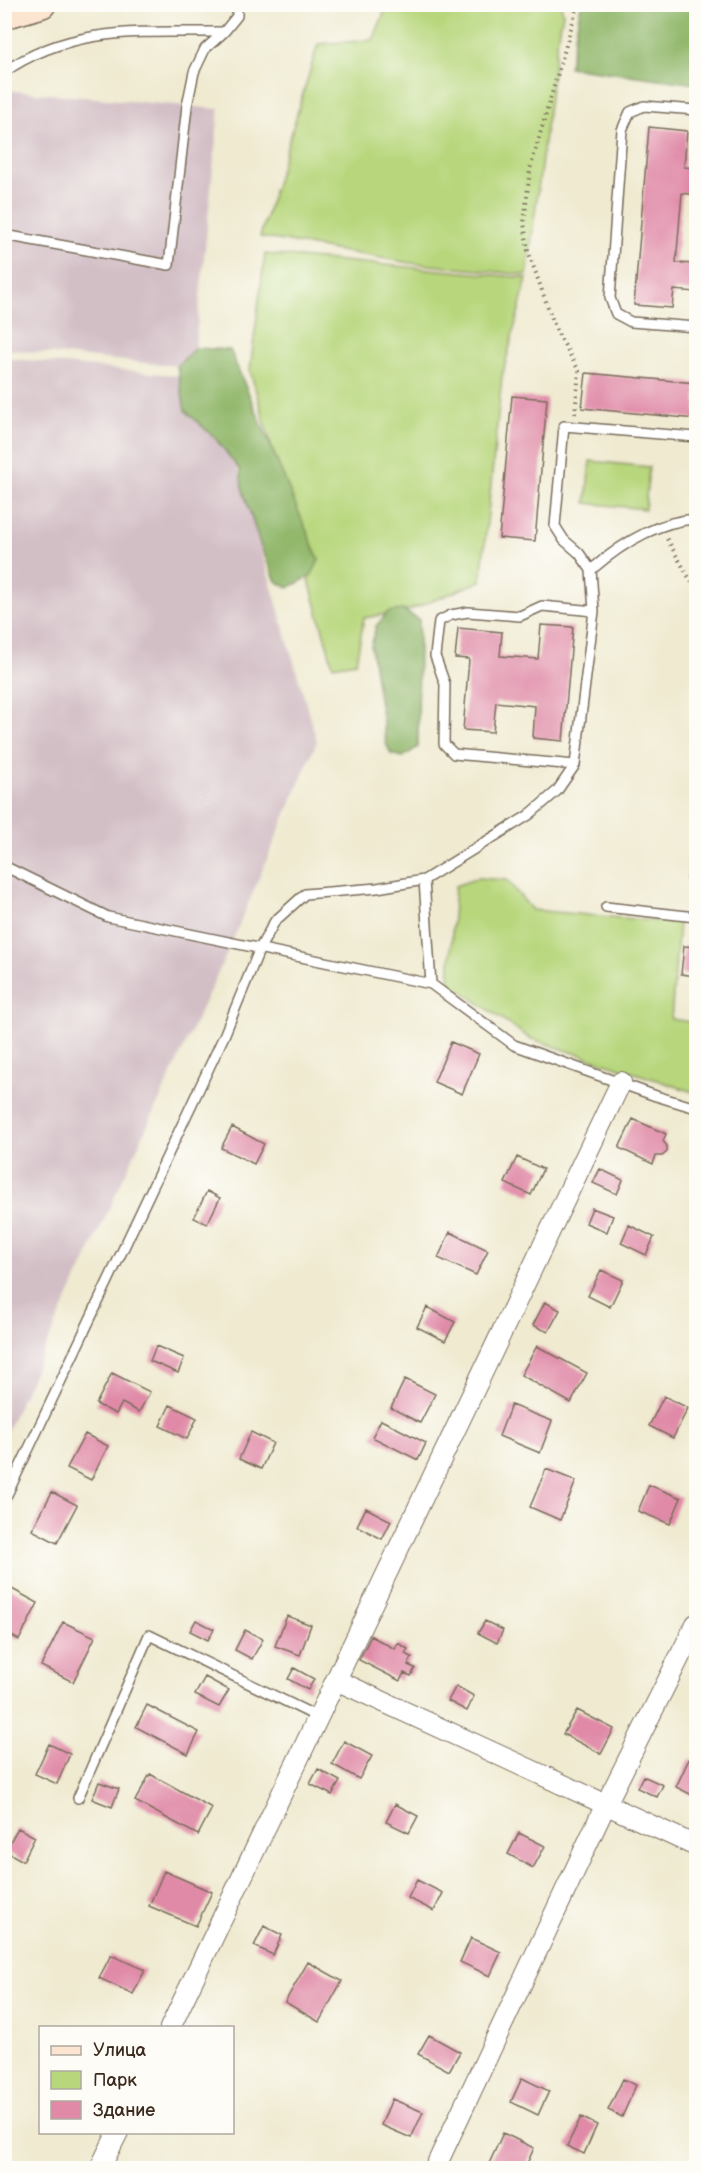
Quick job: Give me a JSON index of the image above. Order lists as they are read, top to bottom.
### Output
{
  "legend": ["Улица", "Парк", "Здание"]
}
